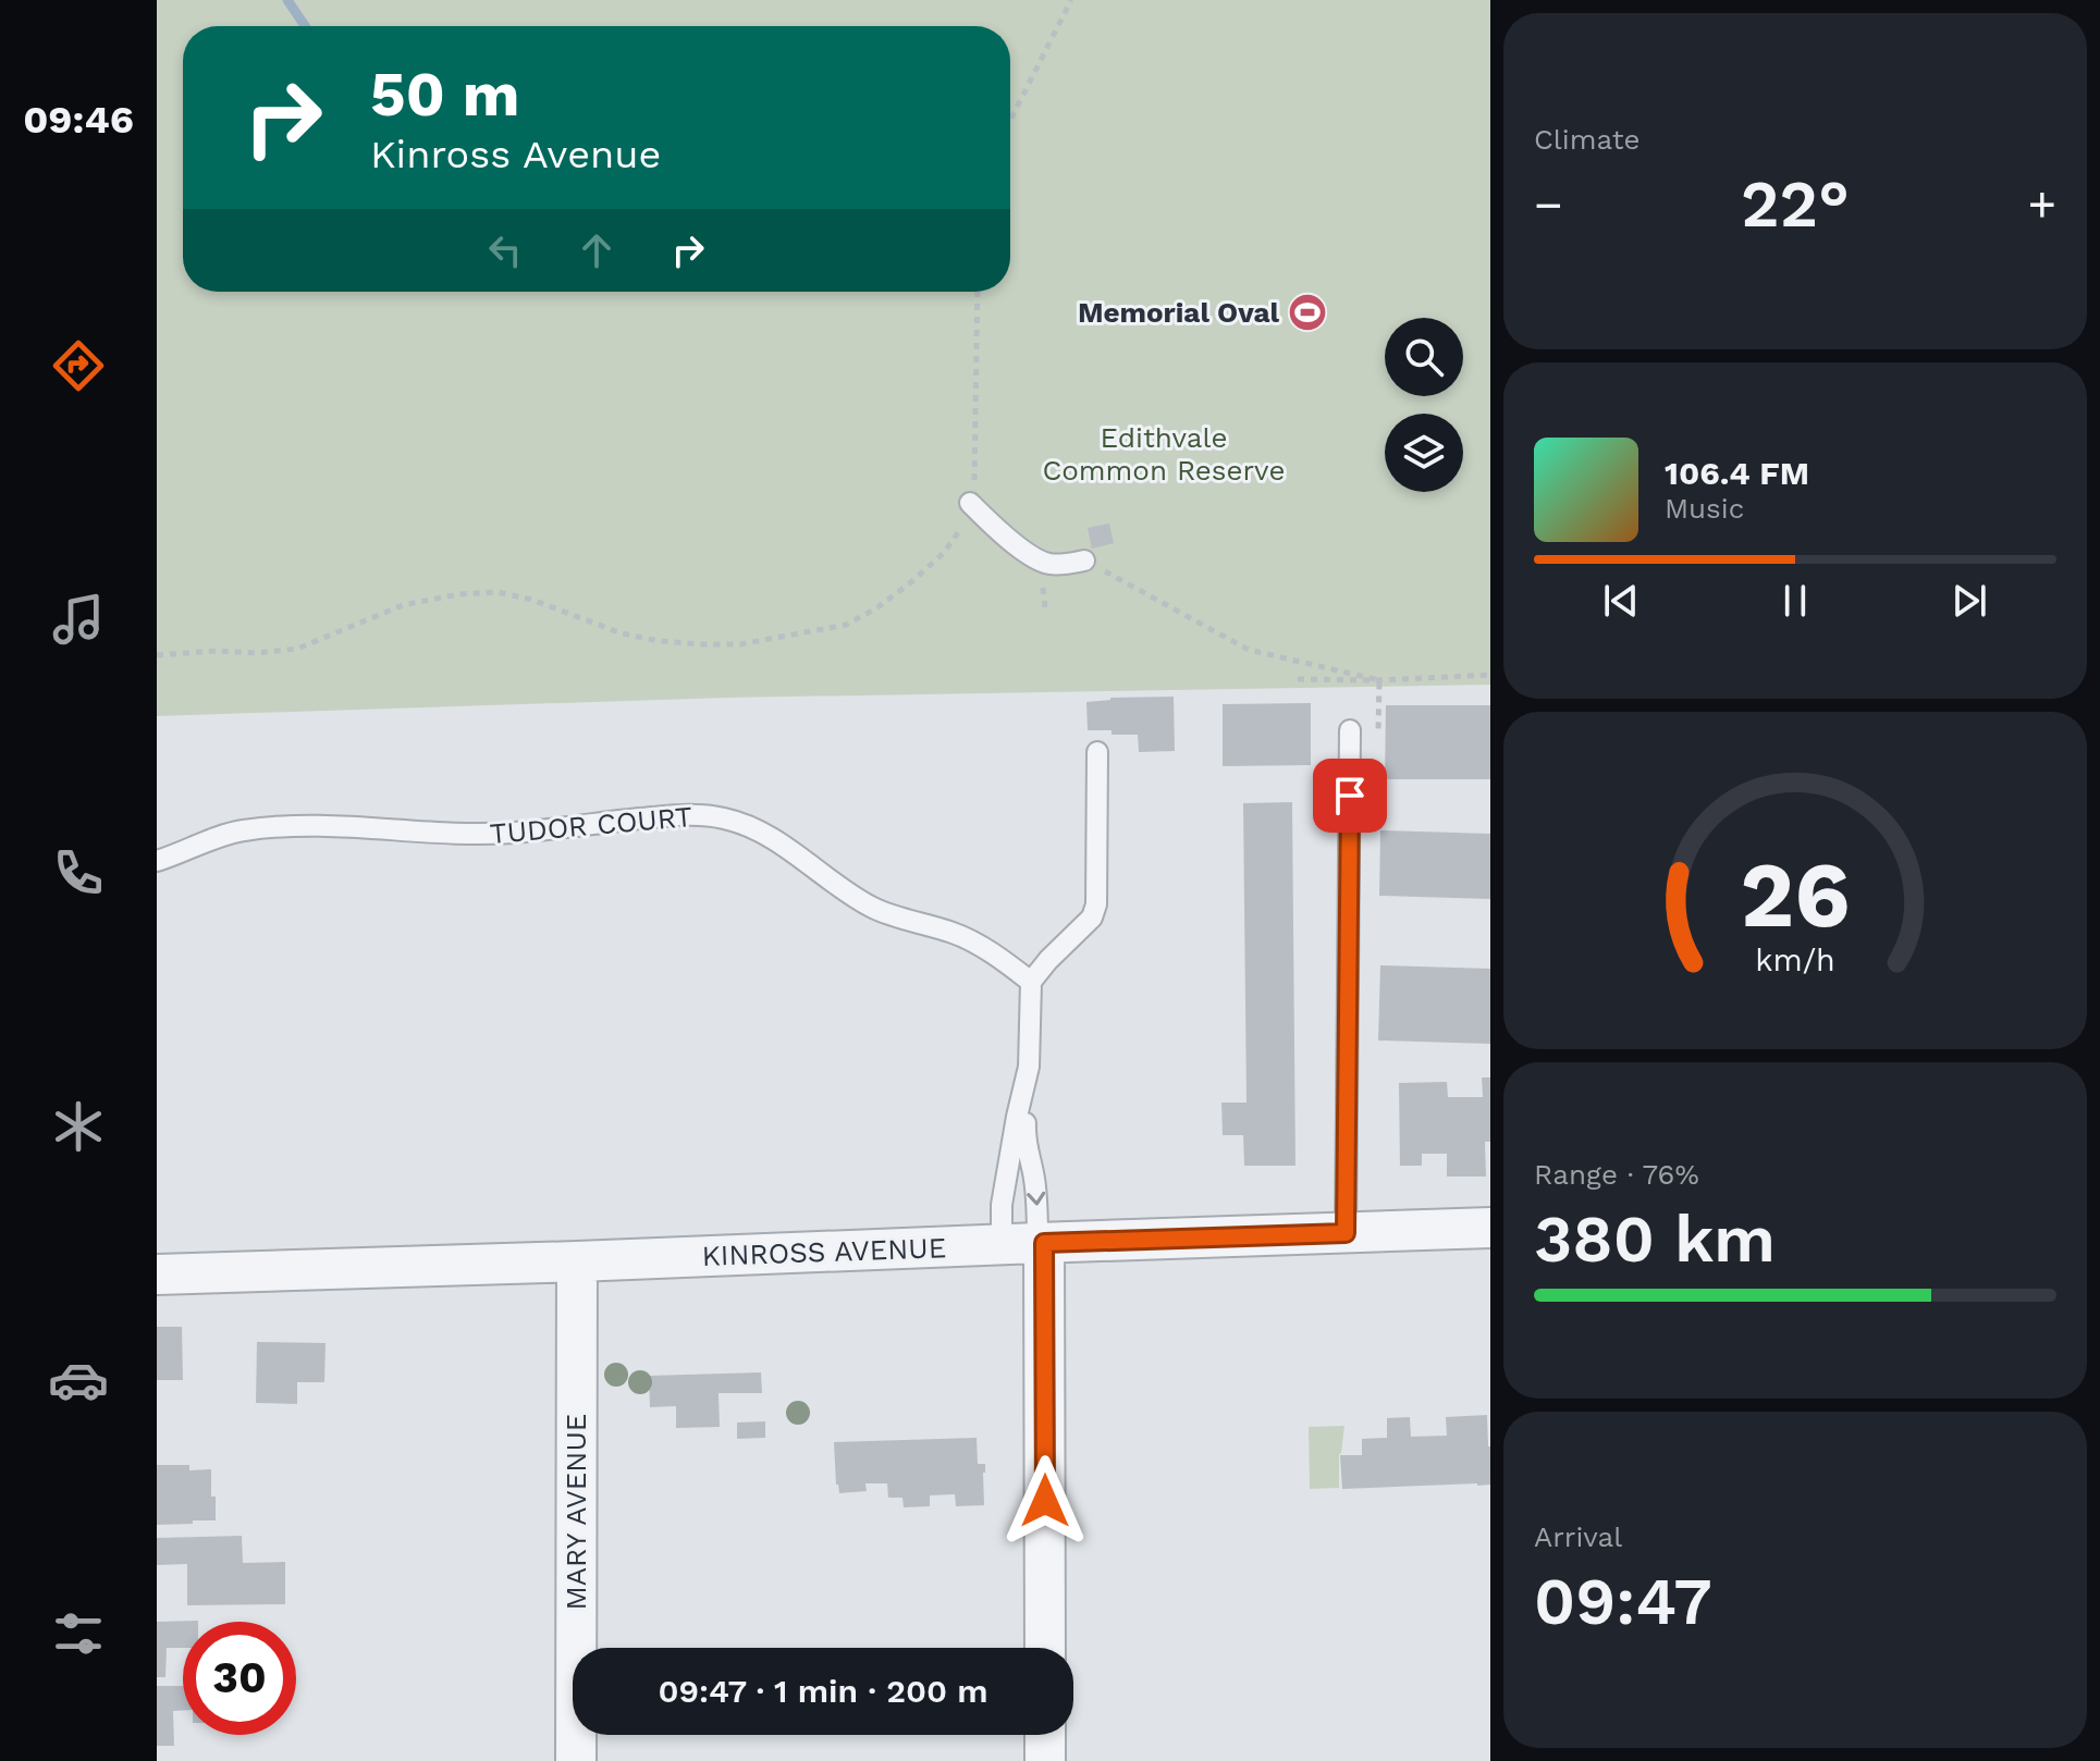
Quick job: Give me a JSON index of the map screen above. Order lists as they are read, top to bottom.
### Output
{
  "streets": {
    "street": ["KINROSS AVENUE", "MARY AVENUE"],
    "lane": ["TUDOR COURT"]
  },
  "crossings": [
    ["KINROSS AVENUE", "MARY AVENUE"]
  ],
  "parks": ["Edithvale Common Reserve"],
  "places": {
    "sports": ["Memorial Oval"]
  },
  "page": {
    "tabs": "09:46",
    "tile": [
      "Climate",
      ["Range · 76%", "380 km"],
      ["Arrival", "09:47"]
    ],
    "turn": ["50 m", "Kinross Avenue"],
    "heat": ["−", "22°", "+"],
    "song": ["106.4 FM", "Music"],
    "limit": "30",
    "trip": "09:47 · 1 min · 200 m",
    "gauge": ["26", "km/h"]
  }
}
